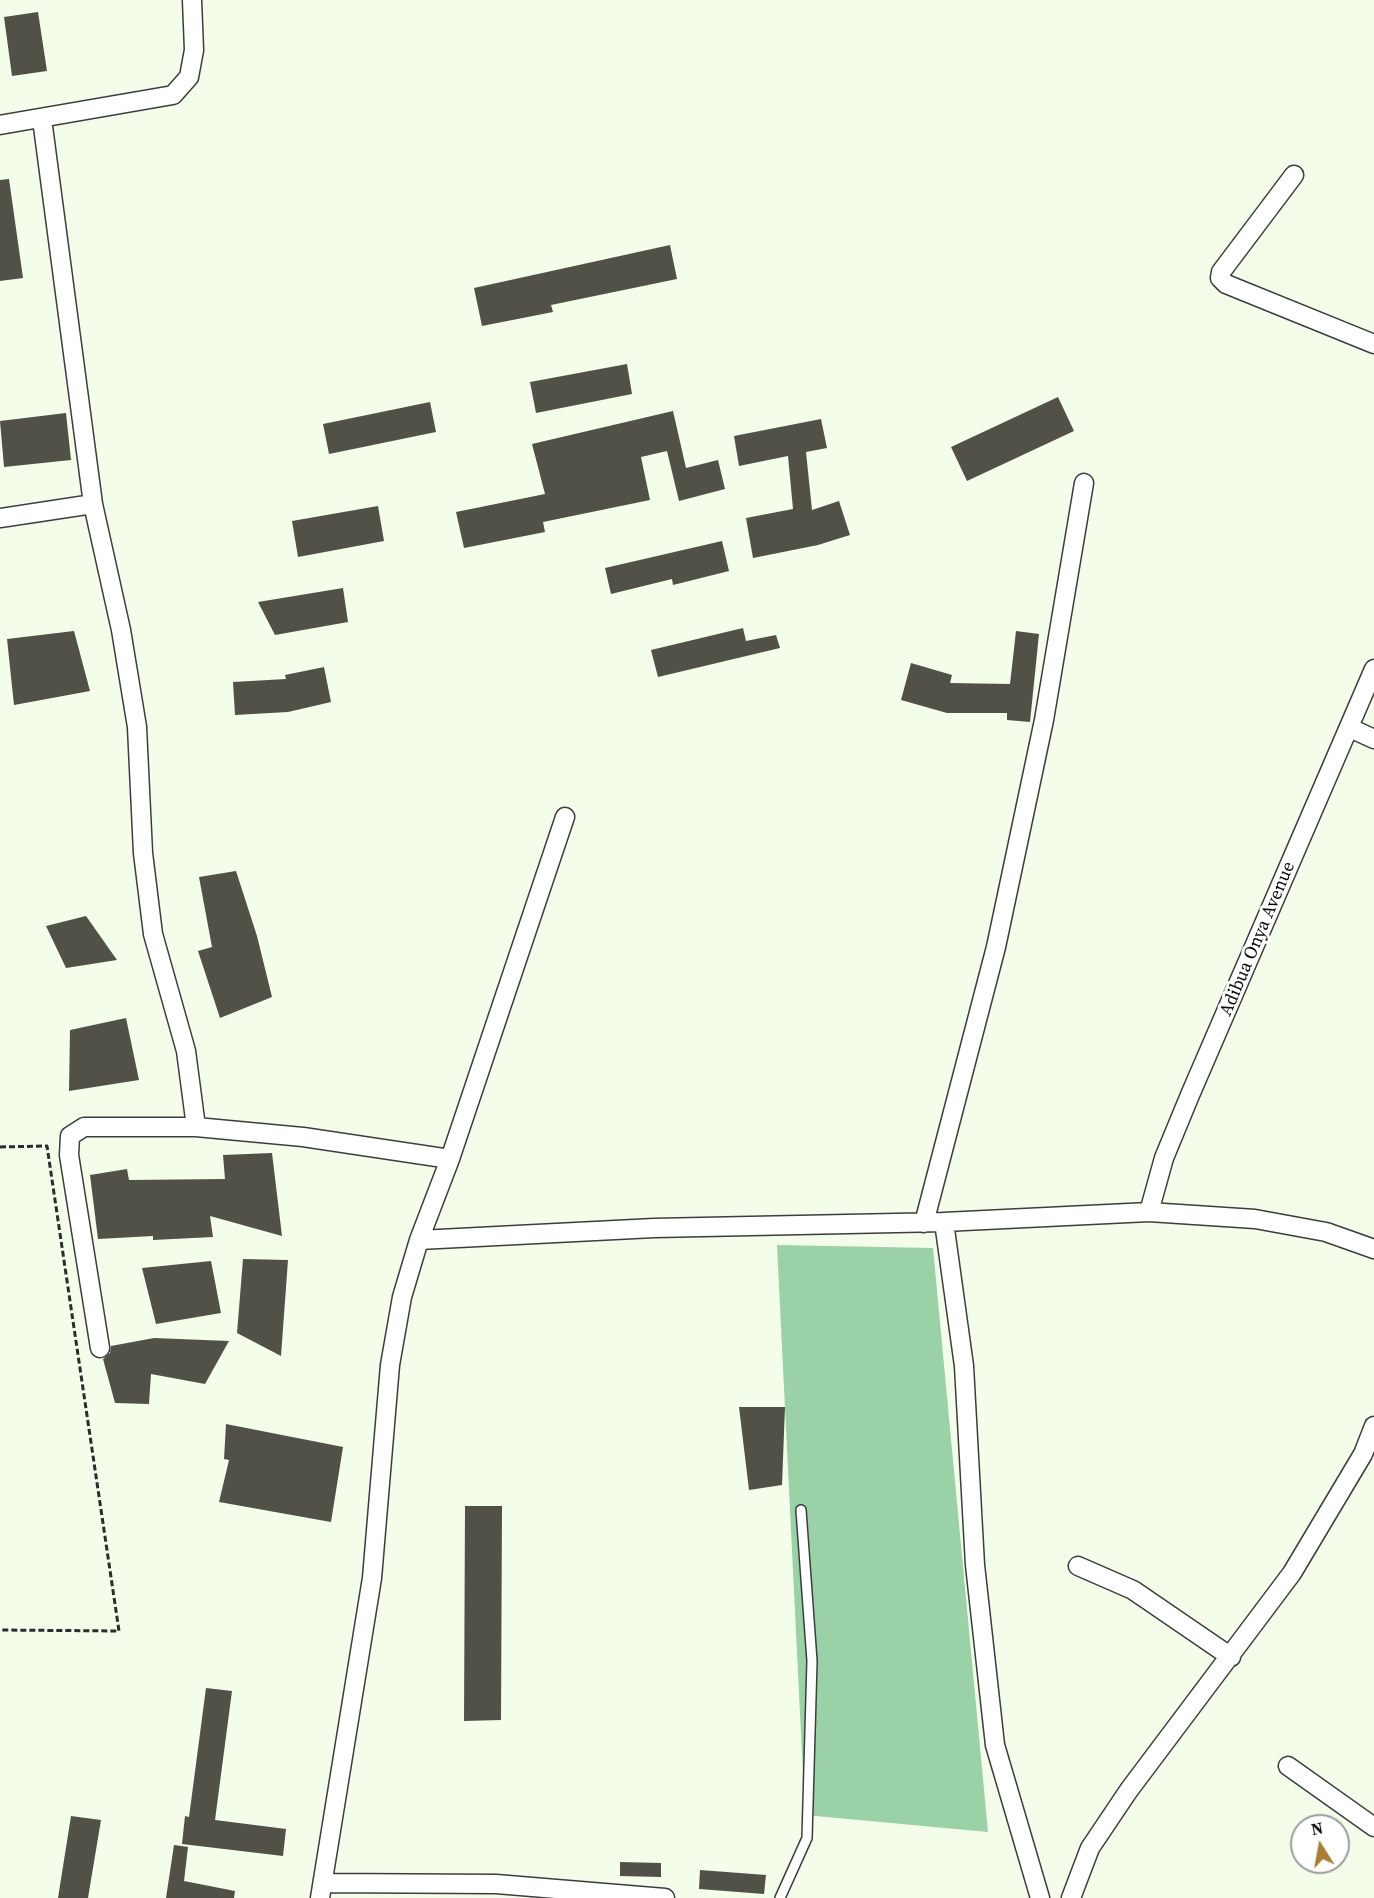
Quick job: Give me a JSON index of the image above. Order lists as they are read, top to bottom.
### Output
{
  "streets": {
    "street": ["Adibua Onya Avenue"]
  },
  "north": "top"
}
